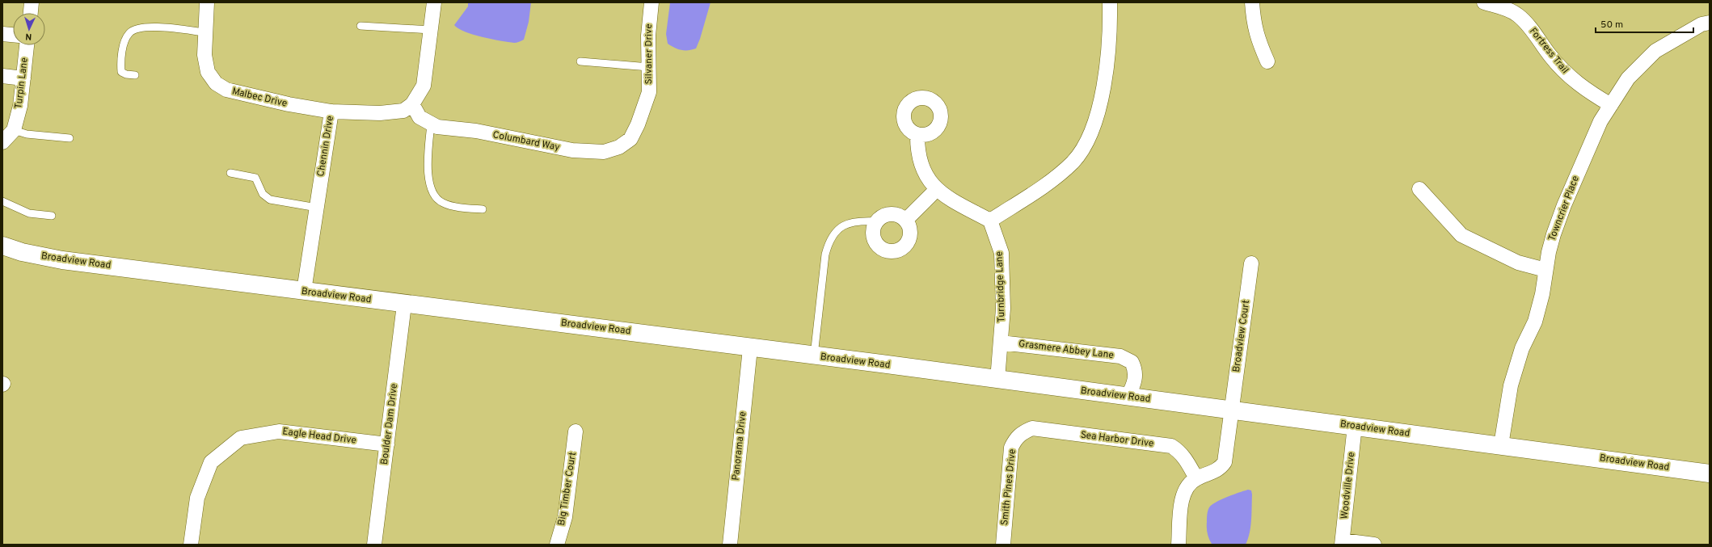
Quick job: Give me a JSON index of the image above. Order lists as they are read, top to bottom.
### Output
{
  "streets": {
    "street": [
      "Fortress Trail",
      "Silvaner Drive",
      "Turpin Lane",
      "Malbec Drive",
      "Columbard Way",
      "Chennin Drive",
      "Towncrier Place",
      "Broadview Road",
      "Turnbridge Lane",
      "Broadview Court",
      "Grasmere Abbey Lane",
      "Boulder Dam Drive",
      "Eagle Head Drive",
      "Sea Harbor Drive",
      "Panorama Drive",
      "Woodville Drive",
      "Smith Pines Drive",
      "Big Timber Court"
    ]
  },
  "crossings": [
    ["Fortress Trail", "Towncrier Place"],
    ["Silvaner Drive", "Columbard Way"],
    ["Malbec Drive", "Chennin Drive"],
    ["Columbard Way", "Chennin Drive"],
    ["Chennin Drive", "Broadview Road"],
    ["Towncrier Place", "Broadview Road"],
    ["Broadview Road", "Turnbridge Lane"],
    ["Broadview Road", "Broadview Court"],
    ["Broadview Road", "Grasmere Abbey Lane"],
    ["Broadview Road", "Boulder Dam Drive"],
    ["Broadview Road", "Panorama Drive"],
    ["Broadview Road", "Woodville Drive"],
    ["Turnbridge Lane", "Grasmere Abbey Lane"],
    ["Broadview Court", "Sea Harbor Drive"],
    ["Boulder Dam Drive", "Eagle Head Drive"],
    ["Sea Harbor Drive", "Smith Pines Drive"]
  ],
  "scale_bar": "50 m",
  "north": "bottom"
}
